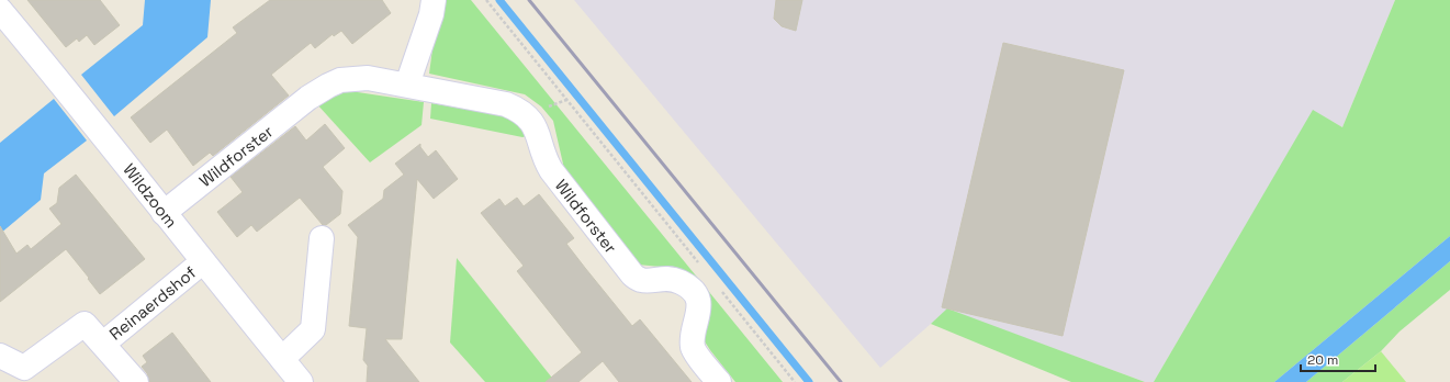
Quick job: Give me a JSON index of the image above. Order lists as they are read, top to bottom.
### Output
{
  "streets": {
    "street": ["Wildforster", "Wildzoom", "Reinaerdshof"]
  },
  "crossings": [
    ["Wildforster", "Wildzoom"],
    ["Wildzoom", "Reinaerdshof"]
  ],
  "scale_bar": "20 m"
}
